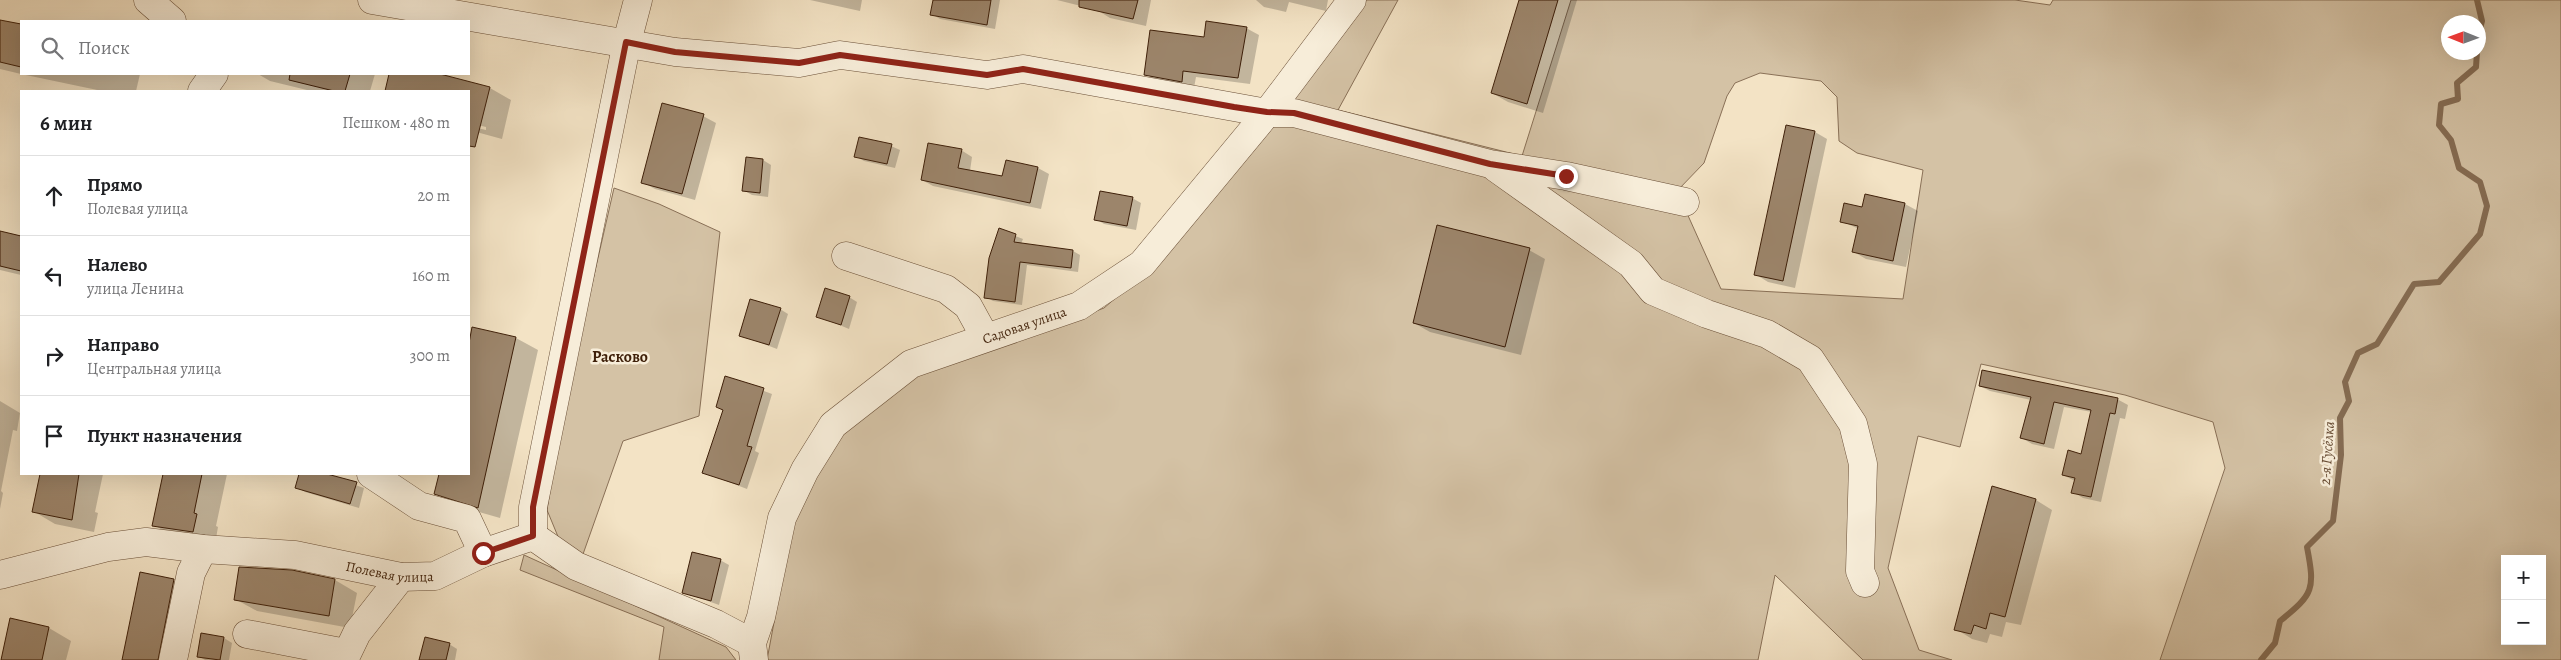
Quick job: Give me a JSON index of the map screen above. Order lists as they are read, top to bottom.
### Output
{
  "streets": {
    "street": ["Садовая улица", "Полевая улица"]
  },
  "districts": ["Расково"],
  "water": ["2-я Гусёлка"],
  "north": "left",
  "page": {
    "search": "Поиск",
    "heading": ["6 мин", "Пешком · 480 m"],
    "list": [
      ["Прямо", "Полевая улица", "20 m"],
      ["Налево", "улица Ленина", "160 m"],
      ["Направо", "Центральная улица", "300 m"],
      "Пункт назначения"
    ],
    "map_buttons": ["+", "−"]
  }
}
